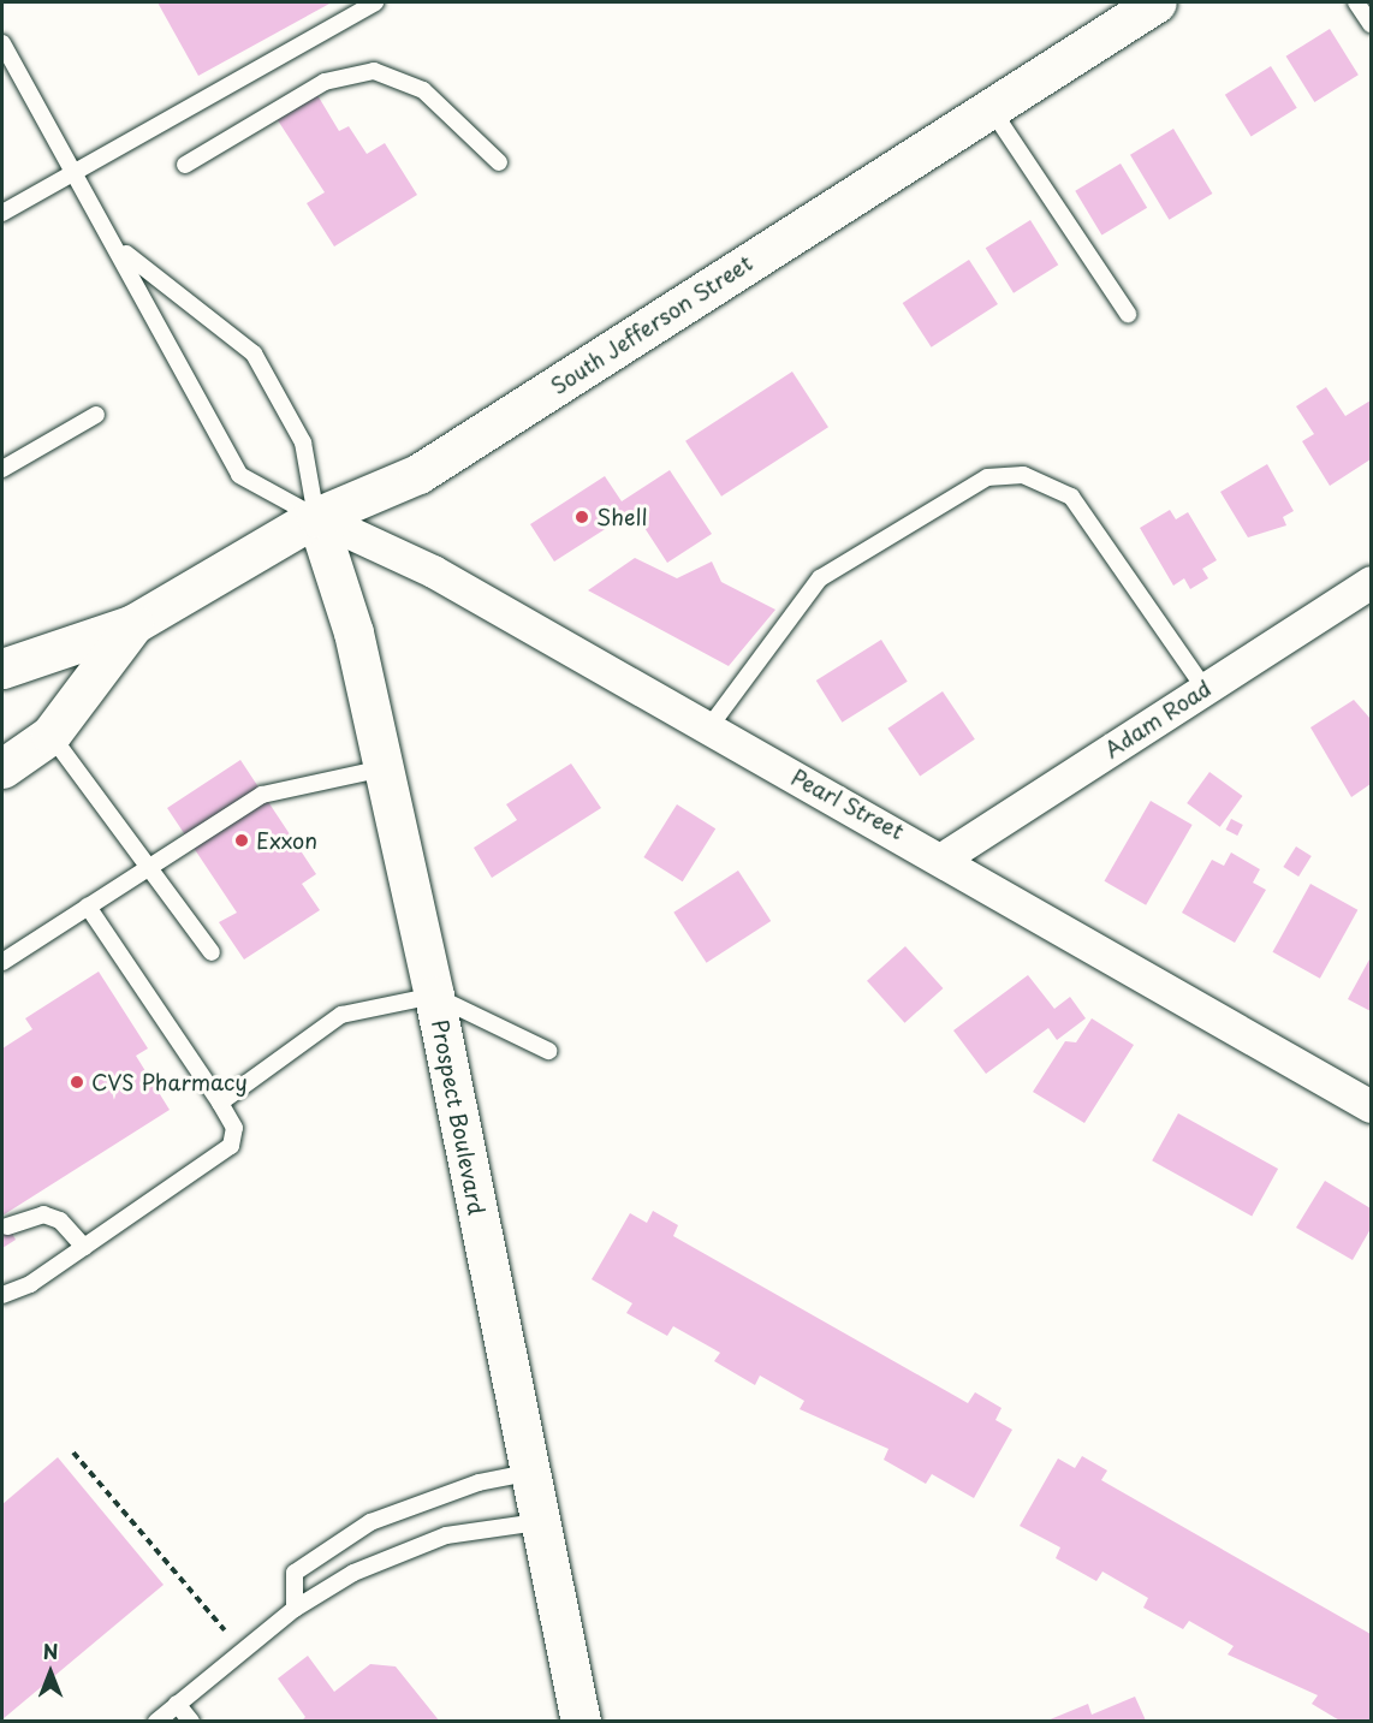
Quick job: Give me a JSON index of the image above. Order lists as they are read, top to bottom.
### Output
{
  "streets": {
    "main road": ["South Jefferson Street", "Prospect Boulevard"],
    "street": ["Adam Road", "Pearl Street"]
  },
  "crossings": [
    ["South Jefferson Street", "Pearl Street"],
    ["South Jefferson Street", "Prospect Boulevard"],
    ["Adam Road", "Pearl Street"],
    ["Pearl Street", "Prospect Boulevard"]
  ],
  "places": ["Shell", "Exxon", "CVS Pharmacy"],
  "north": "top"
}
